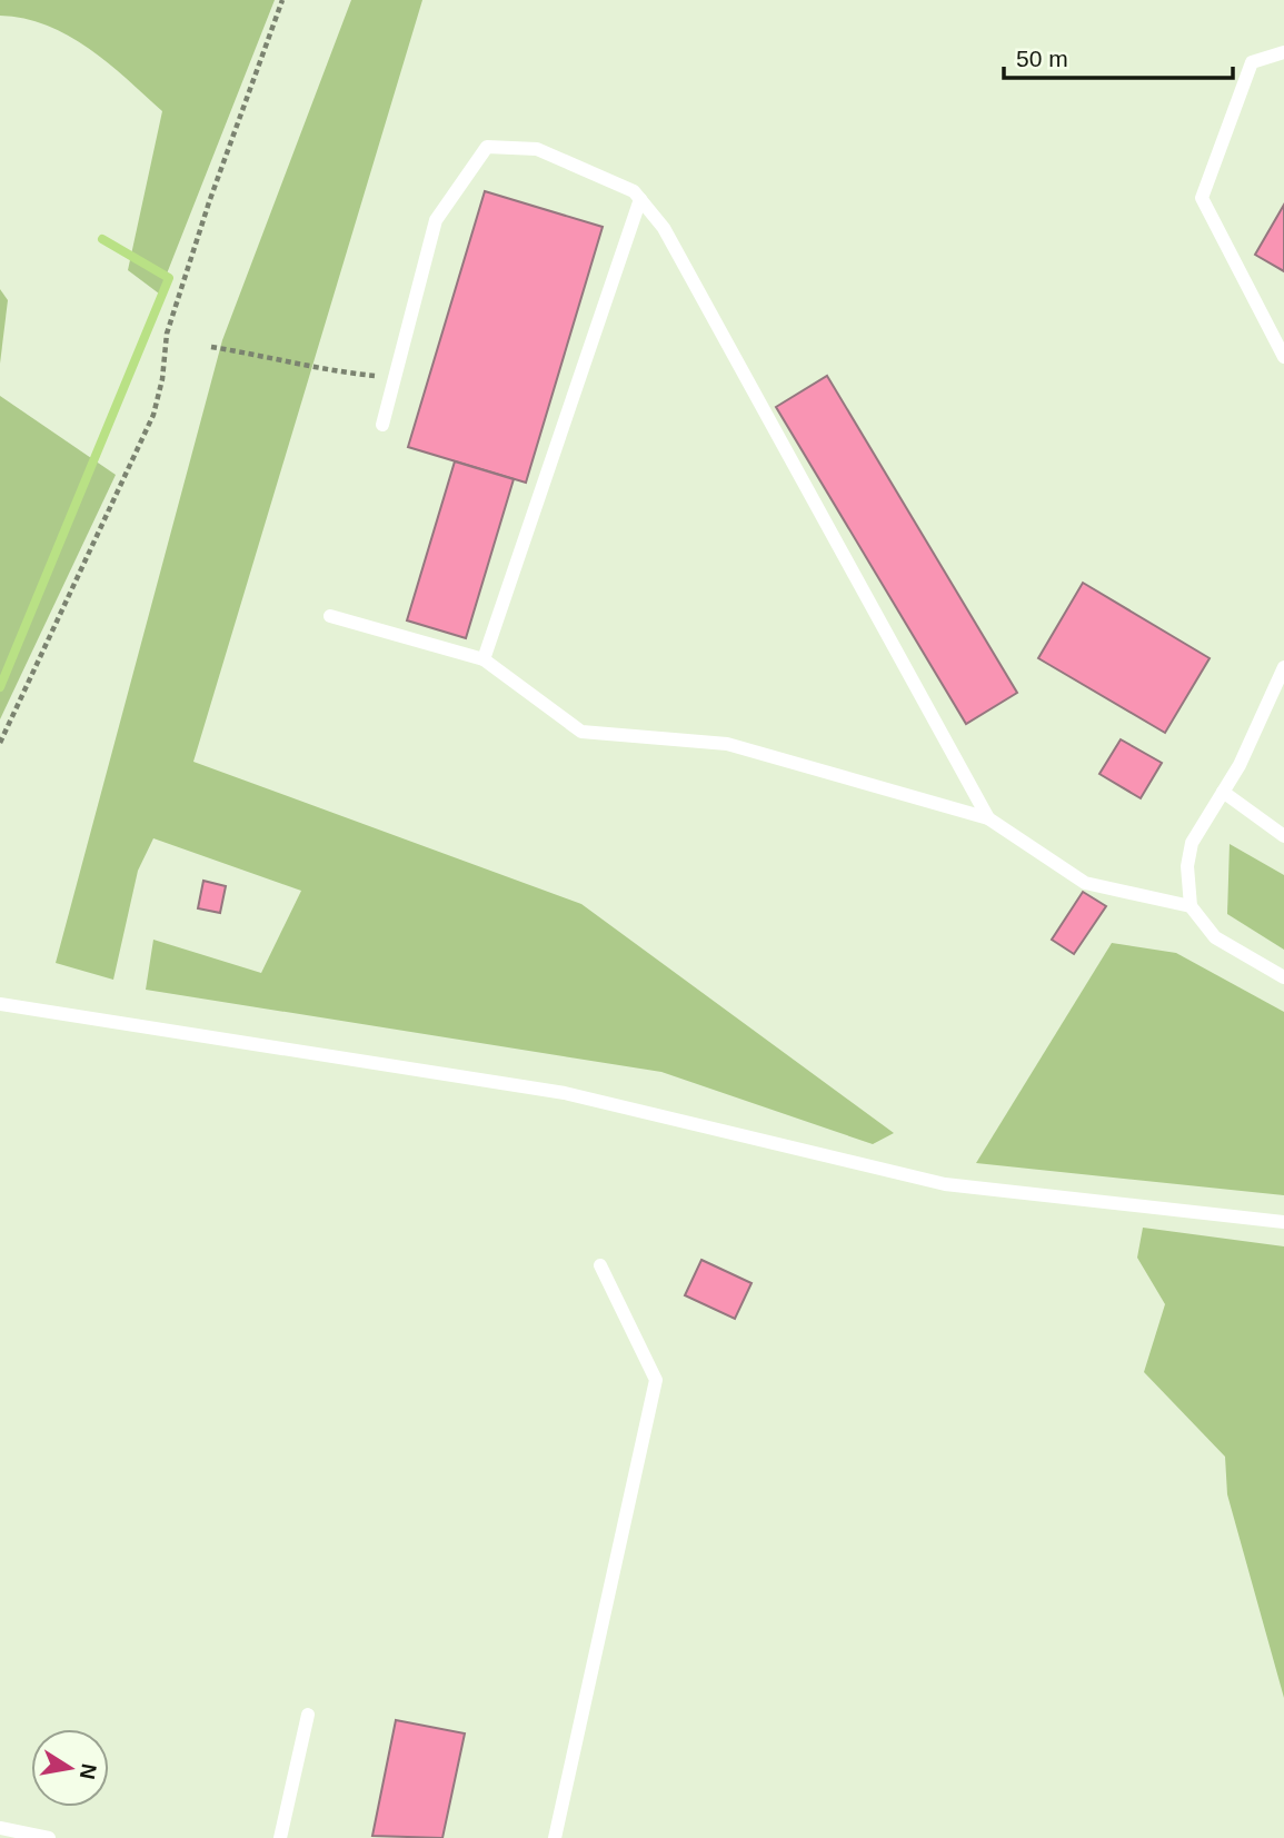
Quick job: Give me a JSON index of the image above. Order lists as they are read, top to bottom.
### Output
{
  "scale_bar": "50 m",
  "north": "right"
}
